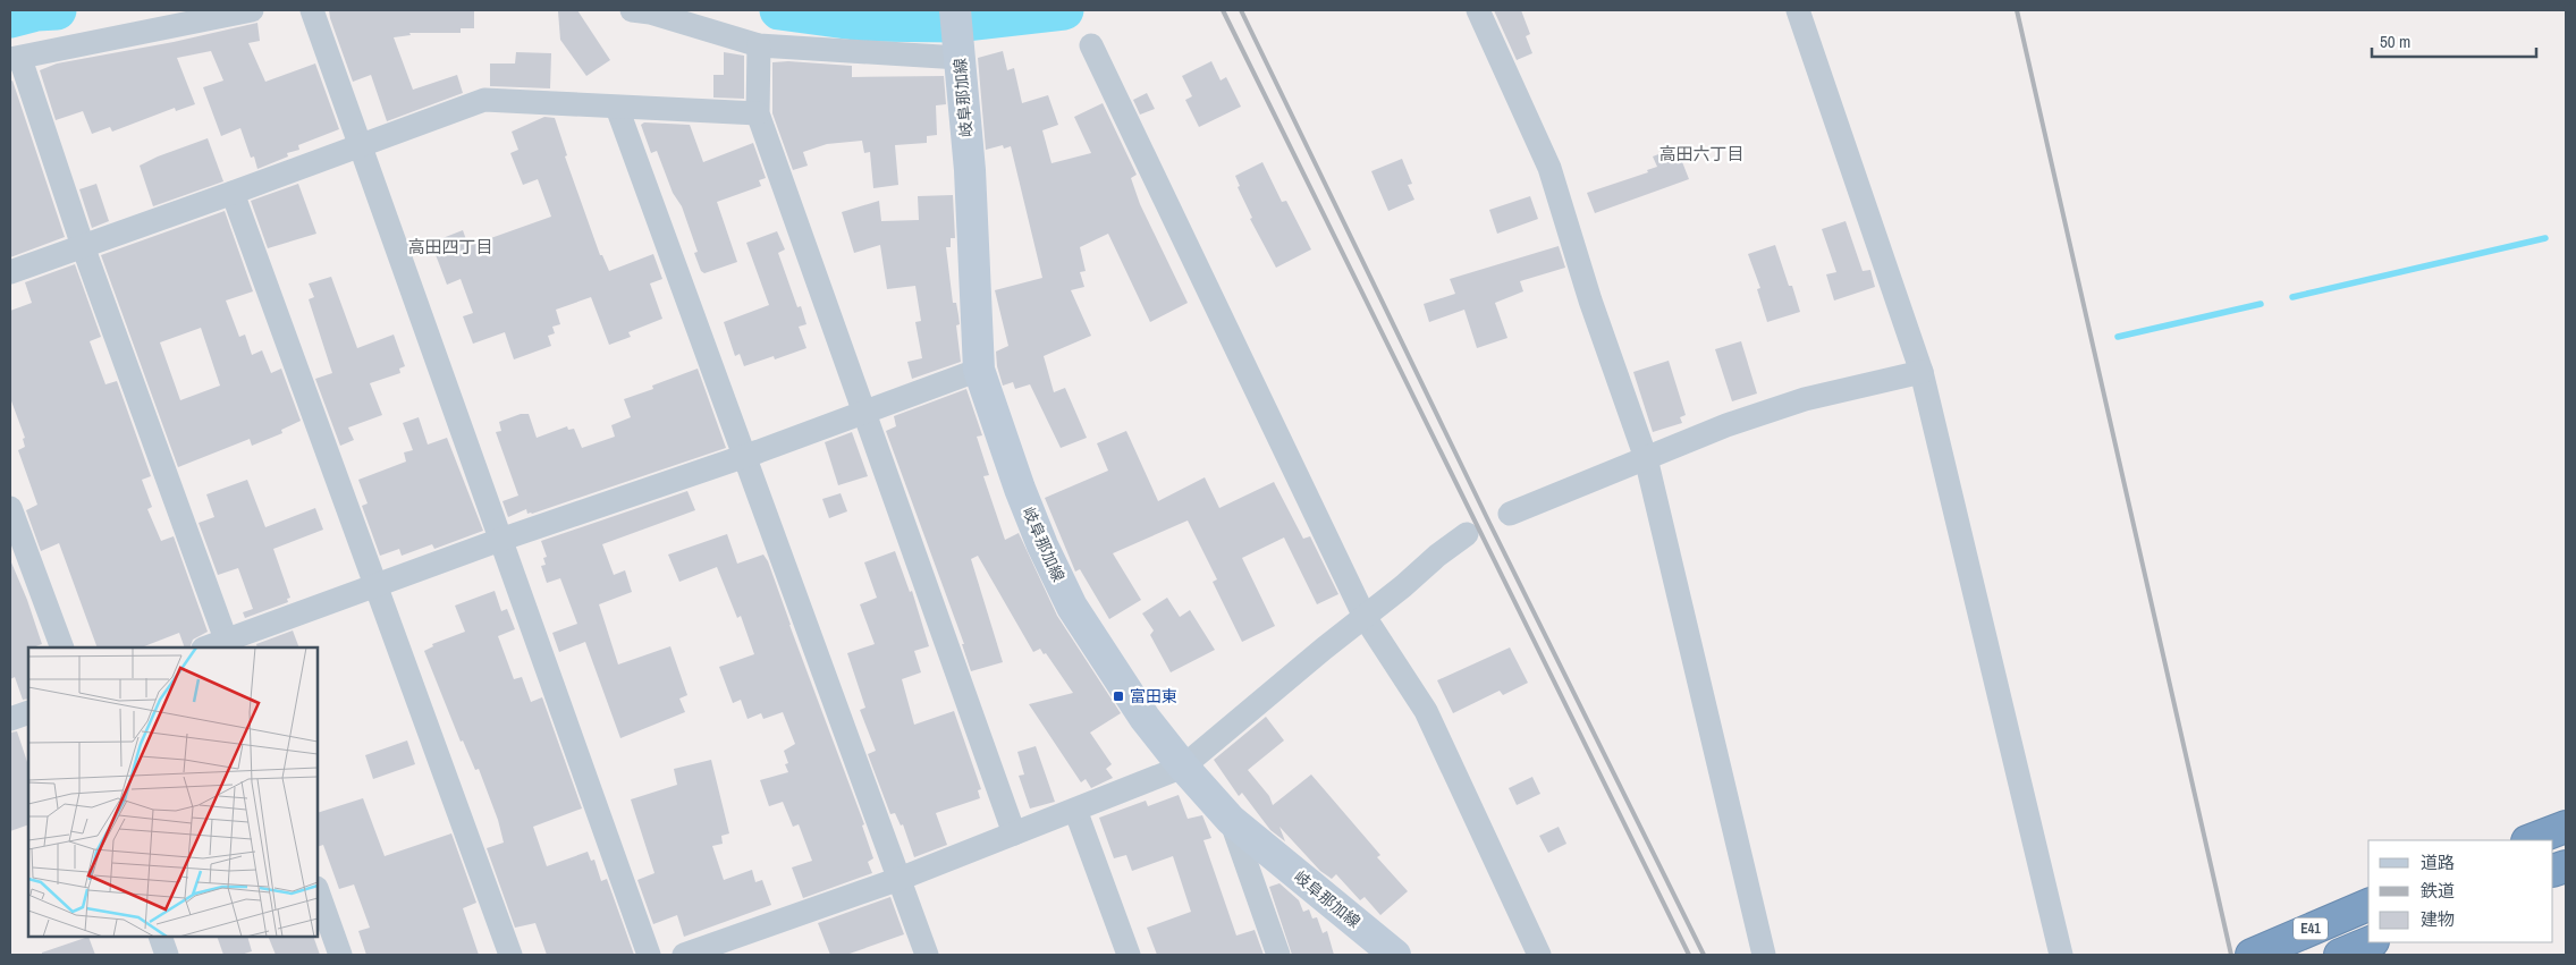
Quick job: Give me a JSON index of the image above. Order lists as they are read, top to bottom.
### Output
{
  "streets": {
    "highway": ["E41"],
    "main road": ["岐阜那加線"]
  },
  "districts": ["高田六丁目", "高田四丁目"],
  "places": {
    "transit": ["富田東"]
  },
  "legend": ["道路", "鉄道", "建物"],
  "scale_bar": "50 m"
}
